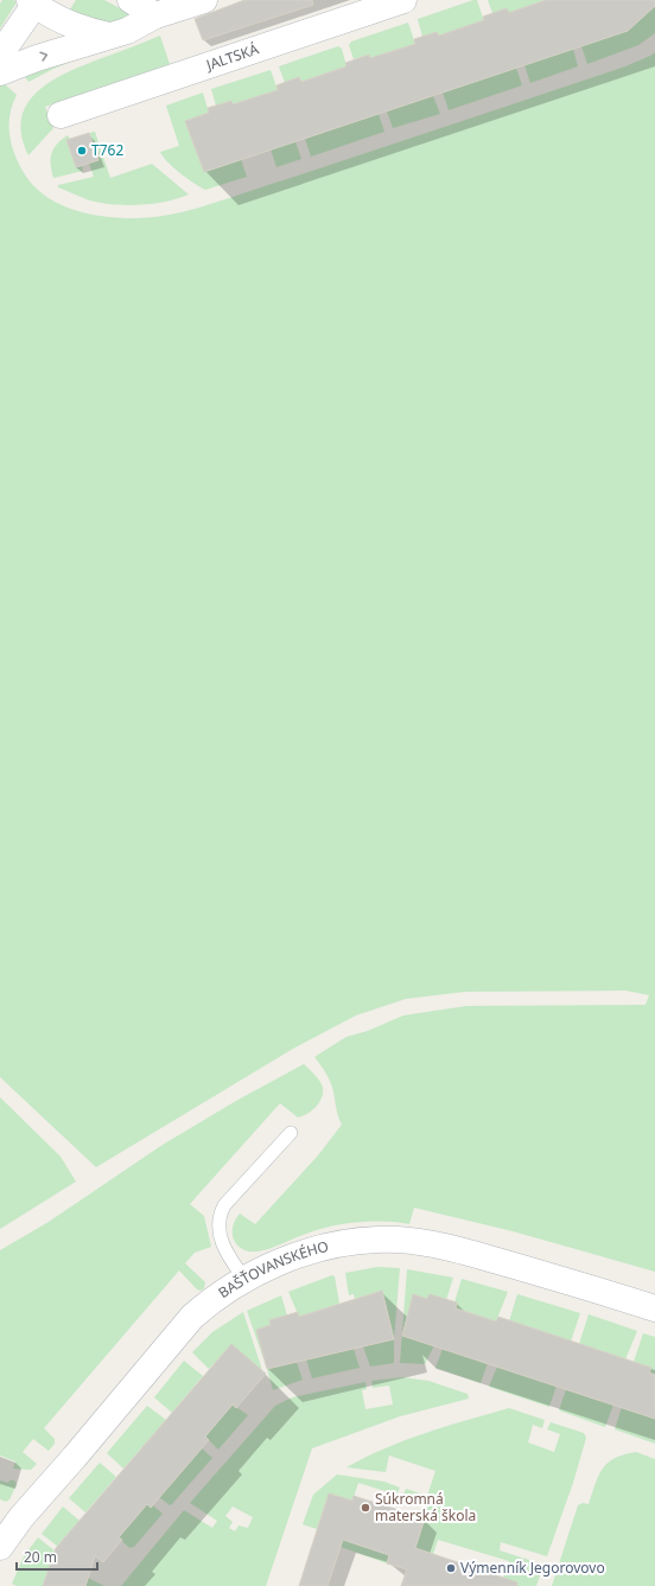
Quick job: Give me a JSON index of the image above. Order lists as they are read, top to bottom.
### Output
{
  "streets": {
    "street": ["JALTSKÁ", "BAŠŤOVANSKÉHO"]
  },
  "places": ["T762", "Súkromná materská škola", "Výmenník Jegorovovo"],
  "scale_bar": "20 m"
}
